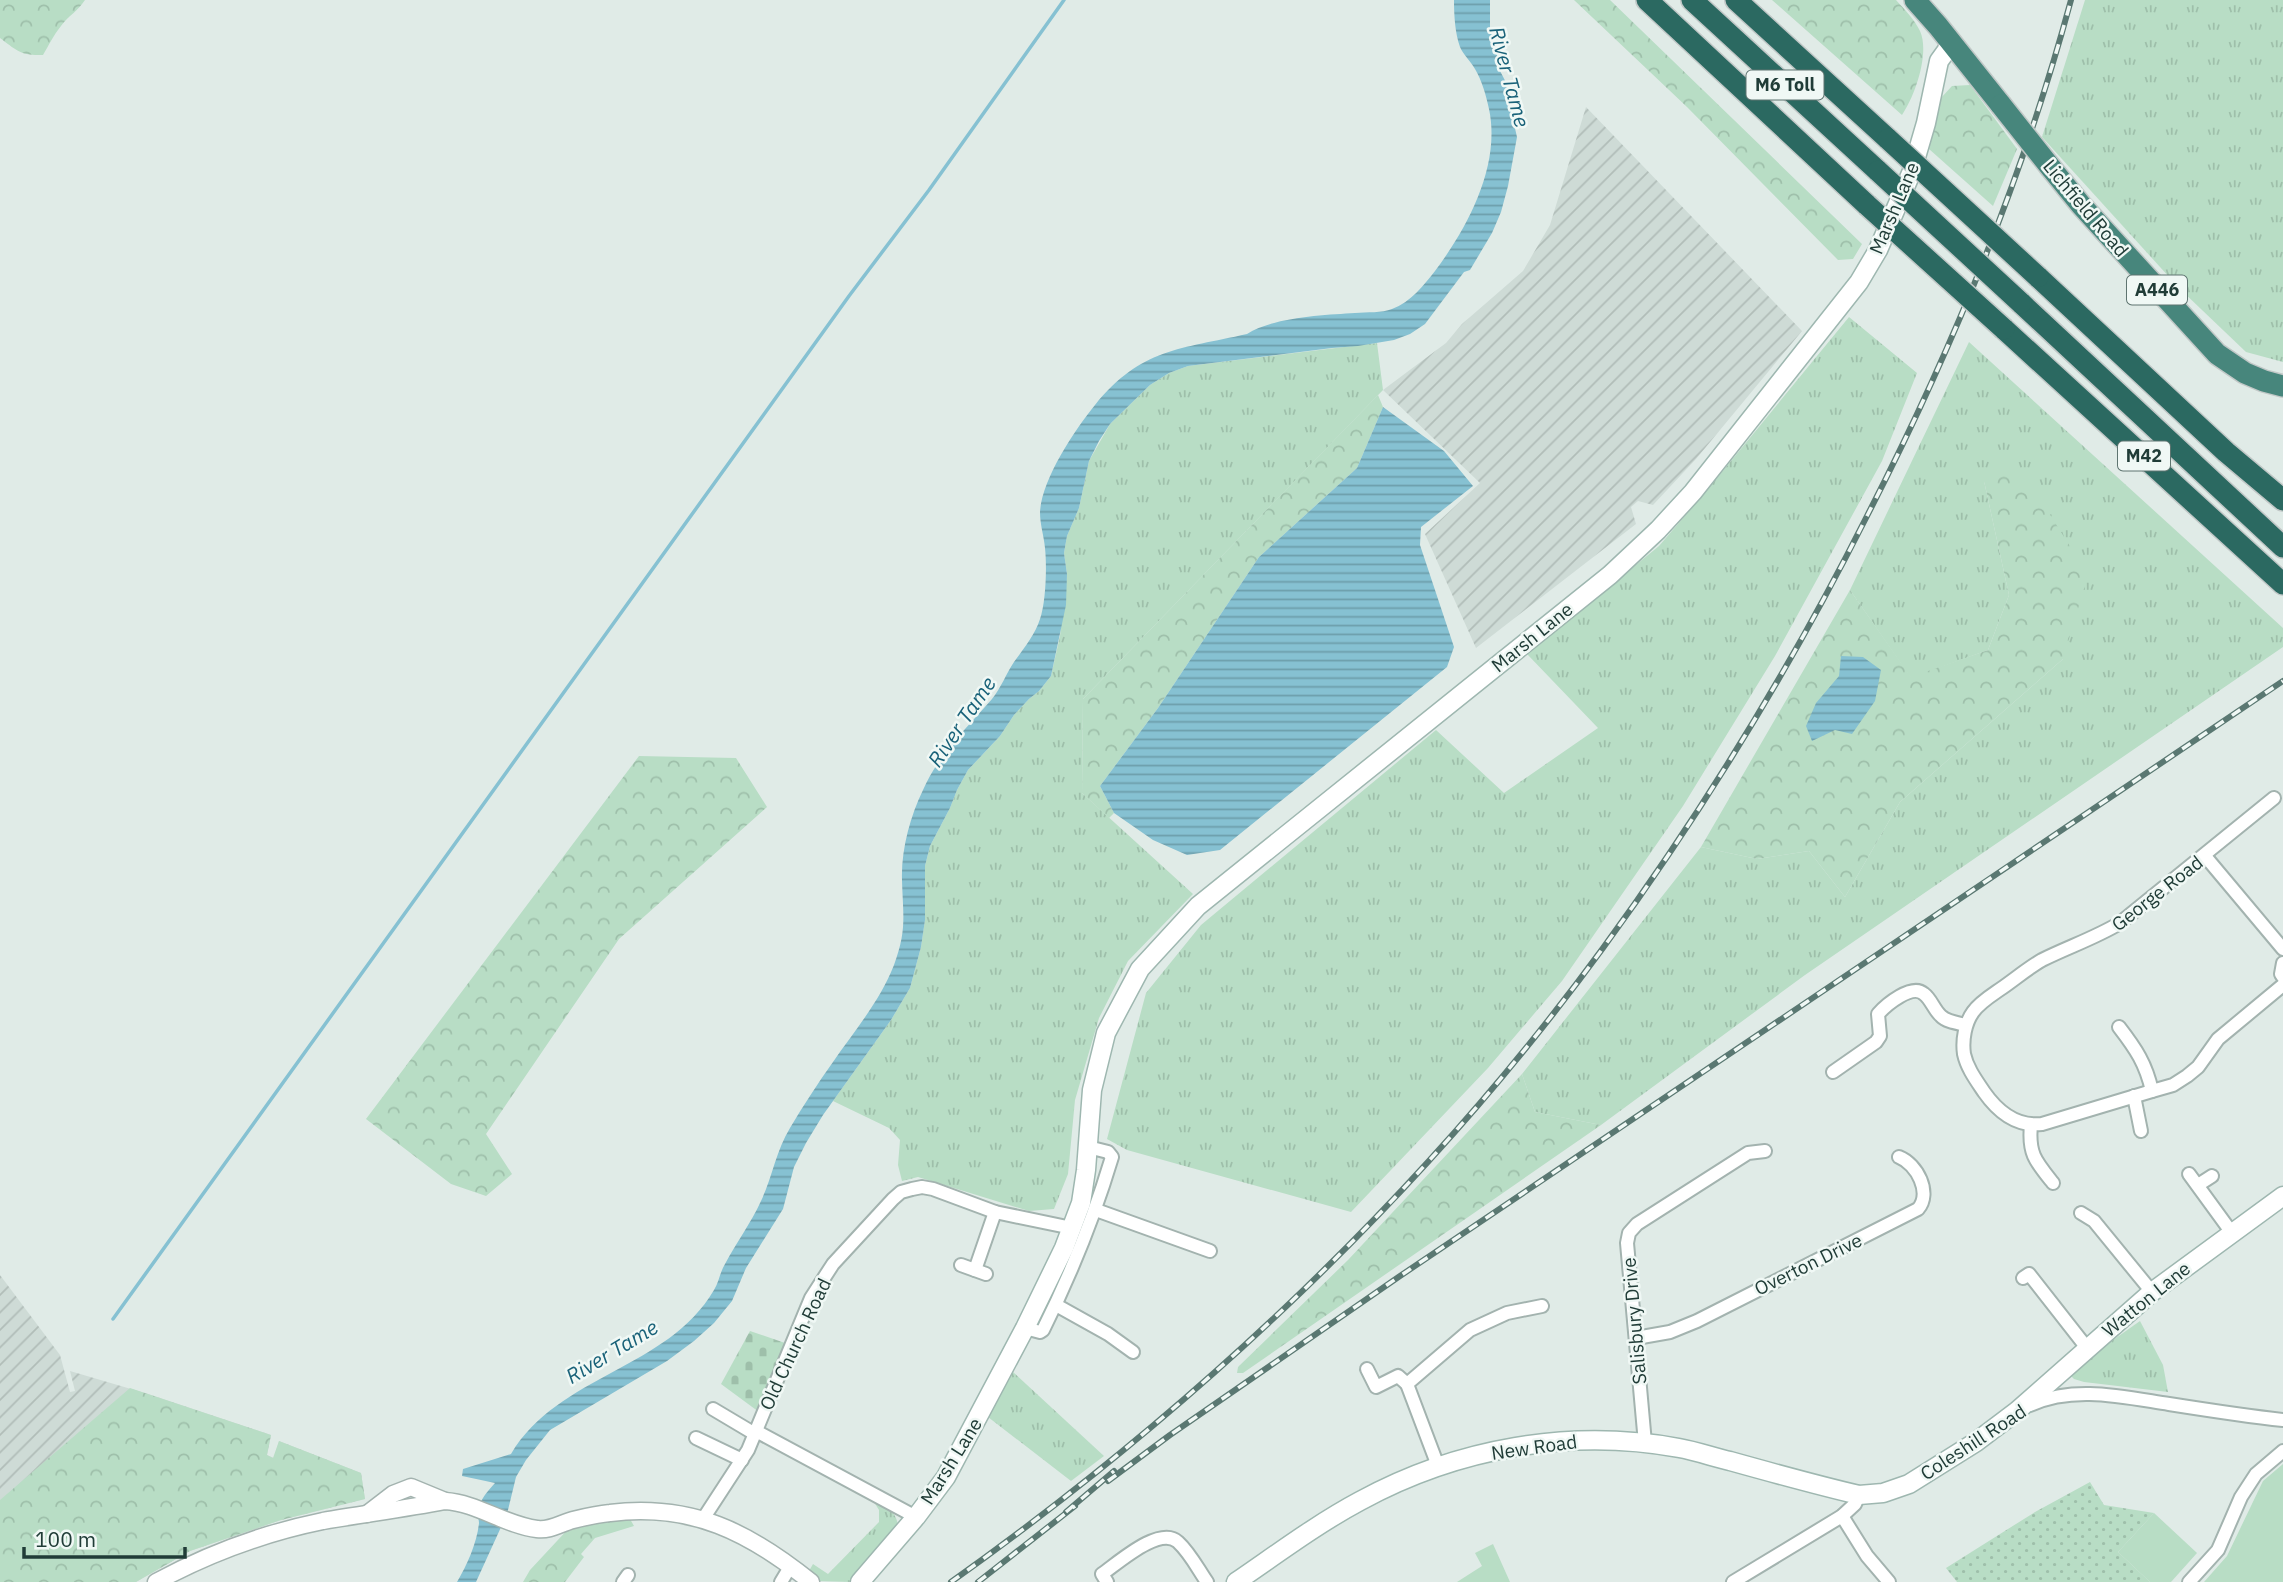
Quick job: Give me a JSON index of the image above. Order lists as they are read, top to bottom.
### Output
{
  "streets": {
    "highway": [
      "M6 Toll",
      "Lichfield Road",
      "A446",
      "M42"
    ],
    "main road": [
      "Marsh Lane",
      "Watton Lane",
      "Coleshill Road",
      "New Road"
    ],
    "street": [
      "George Road",
      "Overton Drive",
      "Salisbury Drive",
      "Old Church Road"
    ]
  },
  "crossings": [
    ["Marsh Lane", "Lichfield Road"],
    ["Marsh Lane", "Old Church Road"],
    ["Overton Drive", "Salisbury Drive"],
    ["Watton Lane", "Coleshill Road"],
    ["Salisbury Drive", "New Road"],
    ["Coleshill Road", "New Road"]
  ],
  "water": ["River Tame"],
  "scale_bar": "100 m"
}
